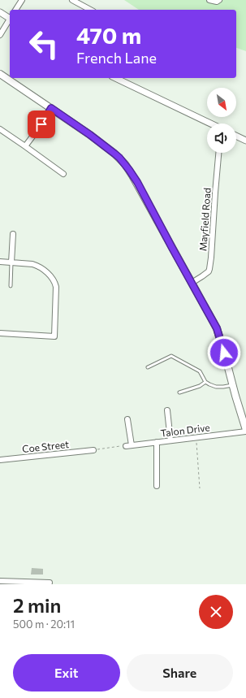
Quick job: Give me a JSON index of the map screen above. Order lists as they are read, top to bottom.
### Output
{
  "streets": {
    "street": ["Mayfield Road", "Talon Drive", "Coe Street"]
  },
  "north": "bottom right",
  "page": {
    "turn": ["470 m", "French Lane"],
    "heading": ["2 min", "500 m · 20:11"],
    "buttons": ["Exit", "Share"]
  }
}
